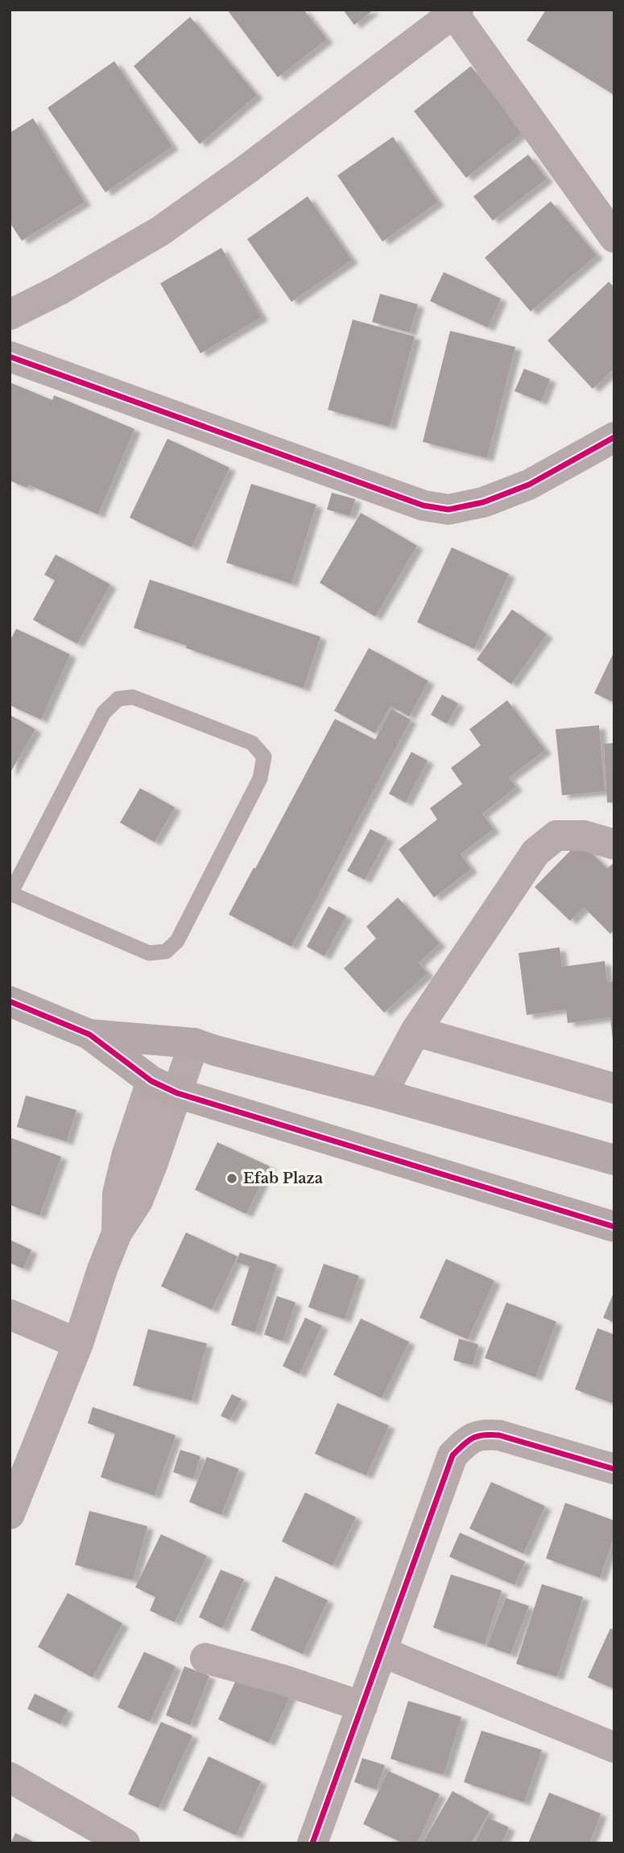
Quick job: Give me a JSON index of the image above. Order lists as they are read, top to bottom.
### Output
{
  "places": ["Efab Plaza"]
}
